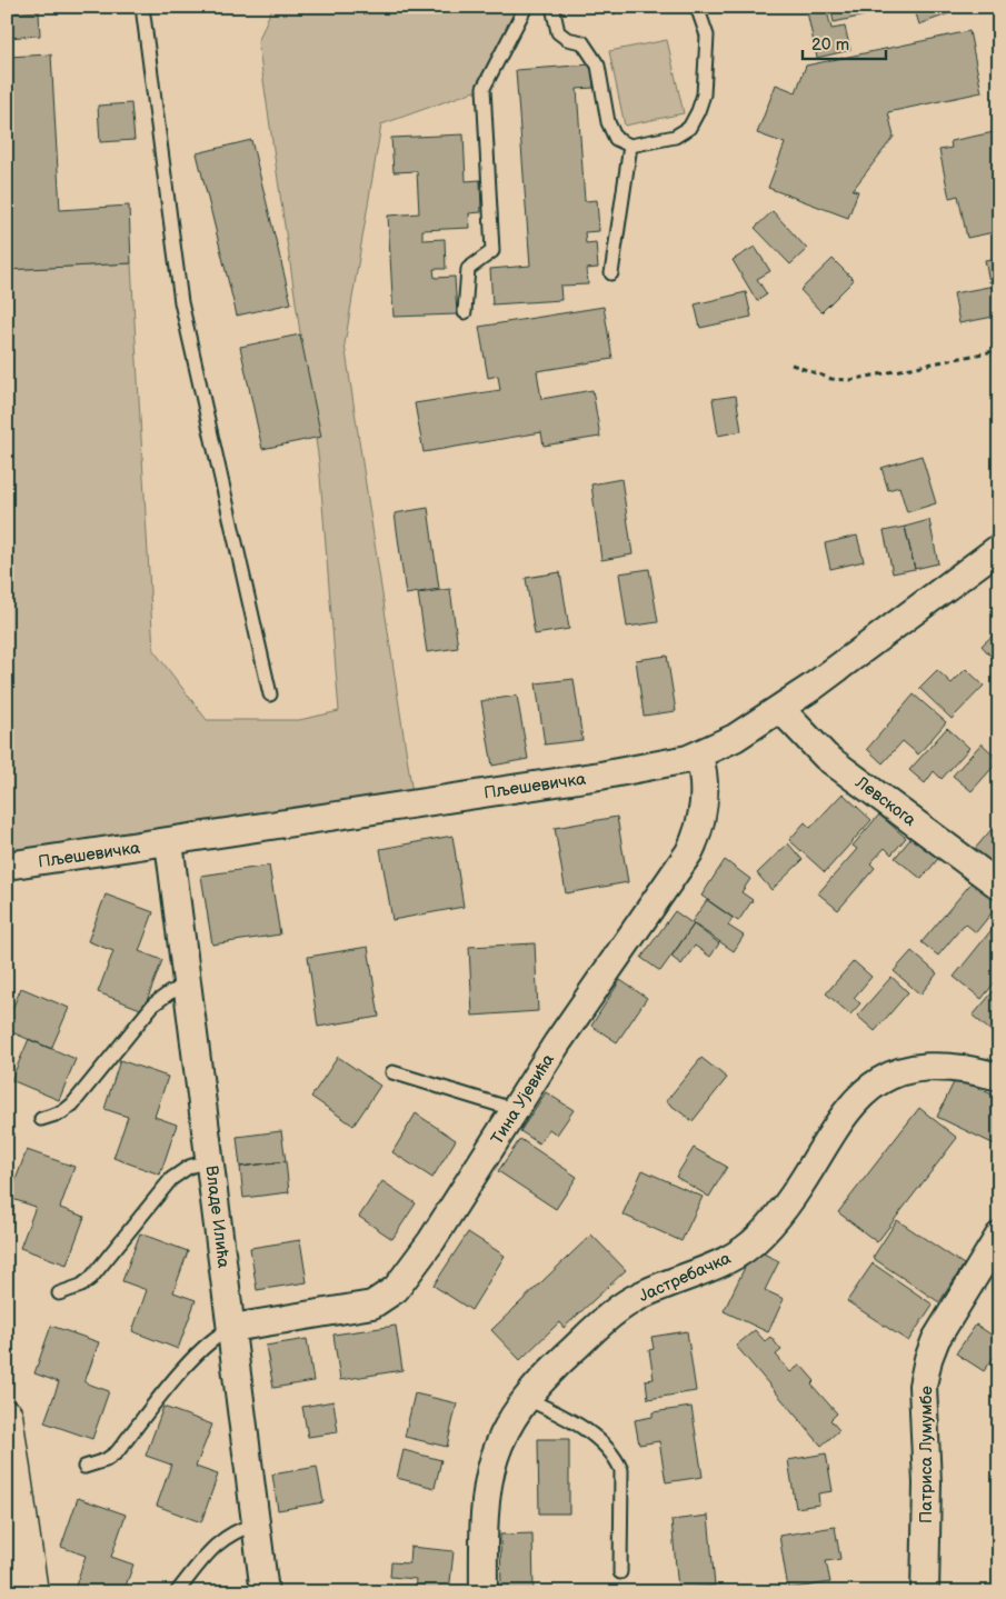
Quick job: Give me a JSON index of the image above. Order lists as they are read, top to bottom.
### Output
{
  "streets": {
    "street": [
      "Пљешевичка",
      "Левскога",
      "Тина Ујевића",
      "Владе Илића",
      "Јастребачка",
      "Патриса Лумумбе"
    ]
  },
  "crossings": [
    ["Пљешевичка", "Левскога"],
    ["Пљешевичка", "Тина Ујевића"],
    ["Пљешевичка", "Владе Илића"],
    ["Тина Ујевића", "Владе Илића"]
  ],
  "scale_bar": "20 m"
}
